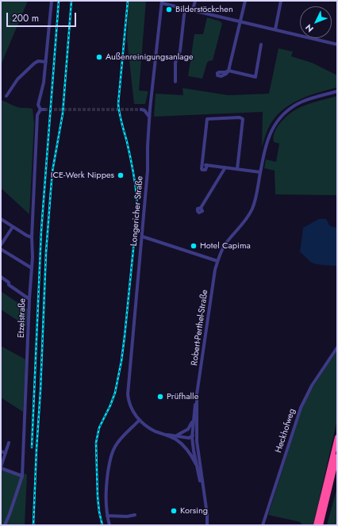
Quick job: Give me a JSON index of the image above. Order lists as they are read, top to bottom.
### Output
{
  "streets": {
    "street": [
      "Longericher Straße",
      "Etzelstraße",
      "Robert-Perthel-Straße",
      "Heckhofweg"
    ]
  },
  "crossings": [
    ["Longericher Straße", "Robert-Perthel-Straße"]
  ],
  "places": [
    "Bilderstöckchen",
    "Außenreinigungsanlage",
    "ICE-Werk Nippes",
    "Hotel Capima",
    "Prüfhalle",
    "Korsing"
  ],
  "scale_bar": "200 m",
  "north": "bottom left"
}
